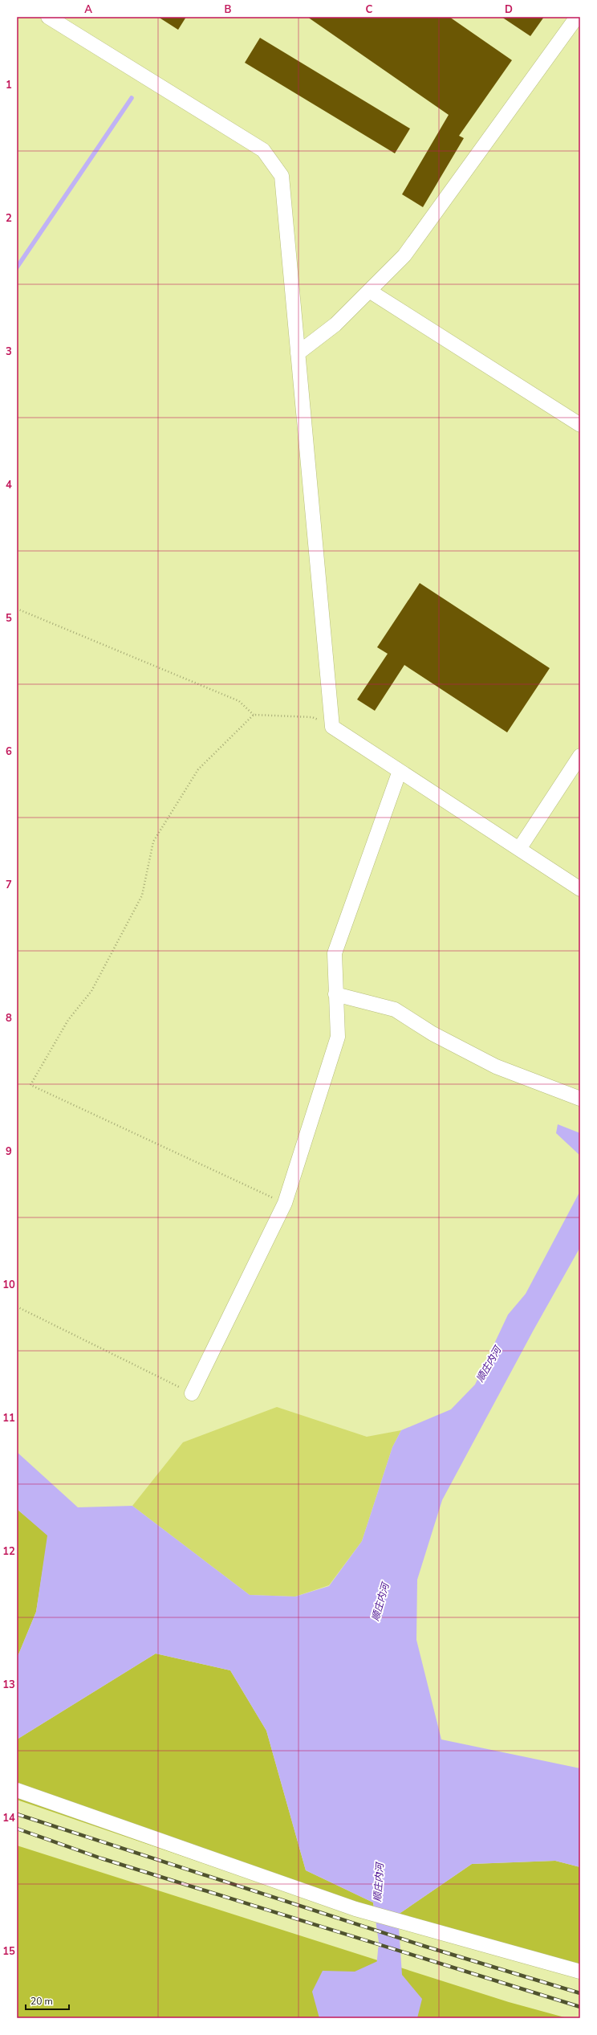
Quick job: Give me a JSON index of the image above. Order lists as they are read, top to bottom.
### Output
{
  "water": ["顺庄内河"],
  "scale_bar": "20 m",
  "grid": {
    "columns": [
      "A",
      "B",
      "C",
      "D"
    ],
    "rows": [
      "1",
      "2",
      "3",
      "4",
      "5",
      "6",
      "7",
      "8",
      "9",
      "10",
      "11",
      "12",
      "13",
      "14",
      "15"
    ]
  }
}
